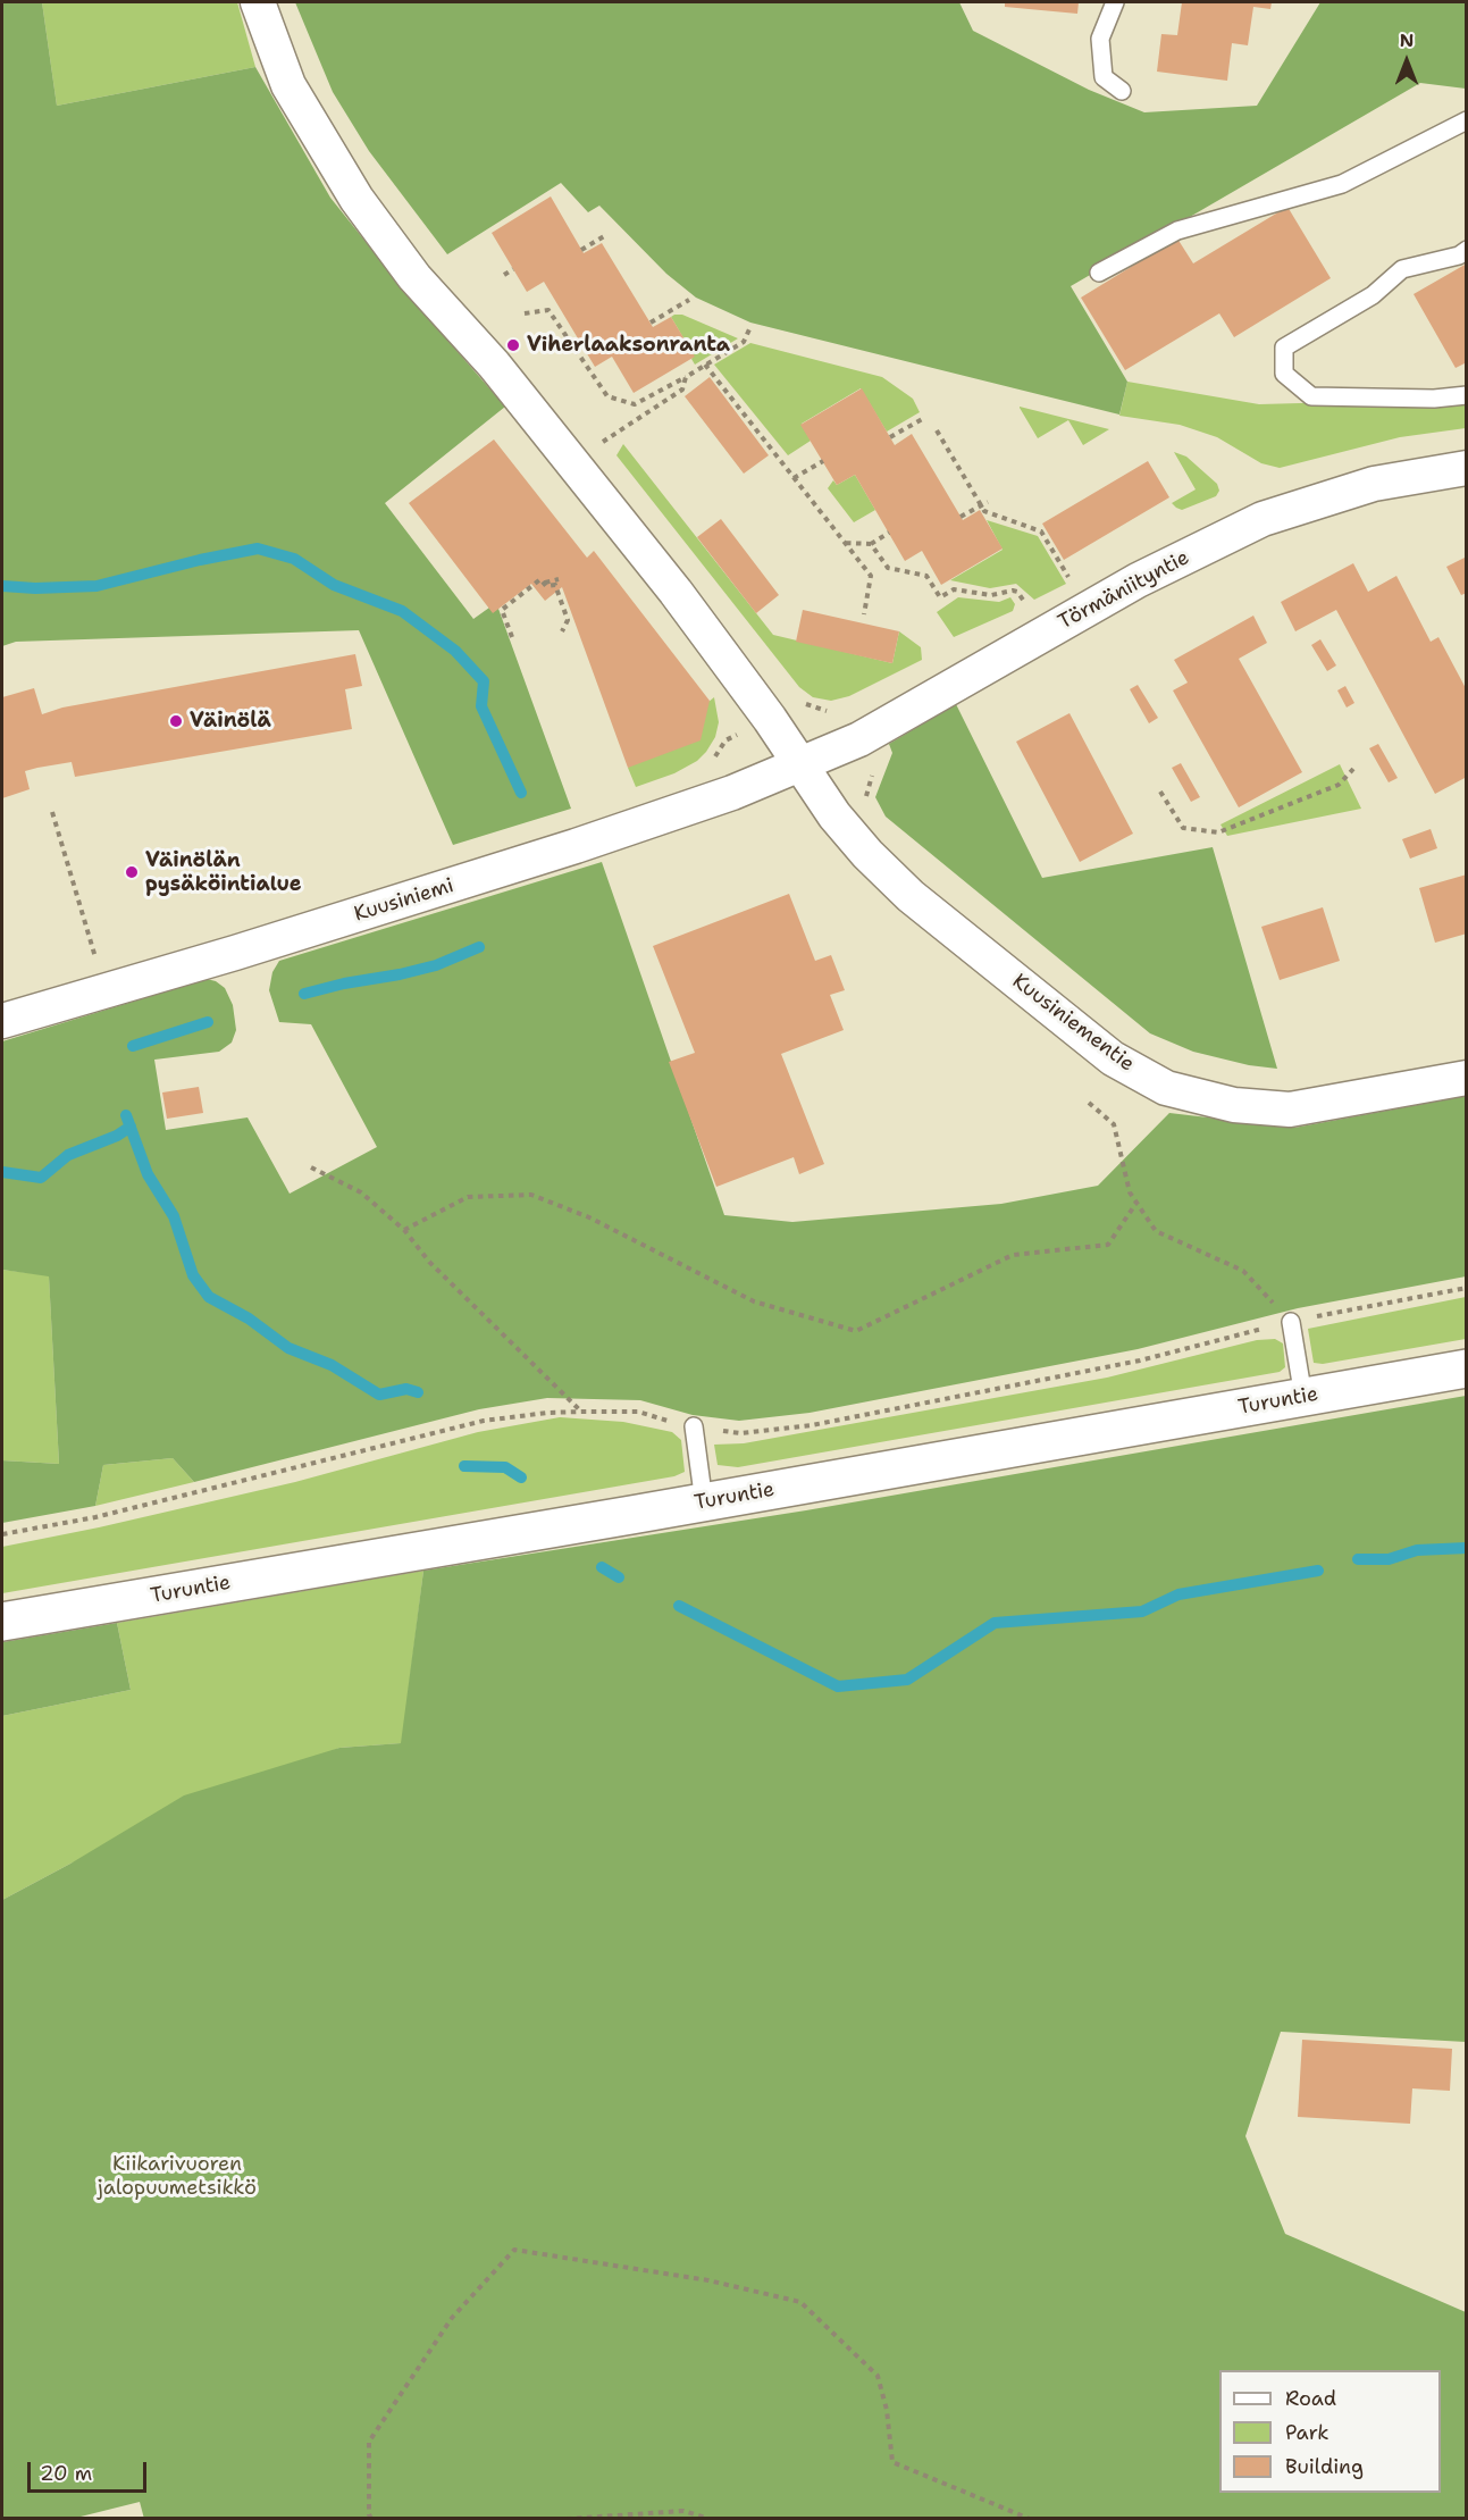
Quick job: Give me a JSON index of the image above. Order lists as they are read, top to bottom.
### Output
{
  "streets": {
    "main road": ["Turuntie"],
    "street": ["Törmäniityntie", "Kuusiniemi", "Kuusiniementie"]
  },
  "crossings": [
    ["Törmäniityntie", "Kuusiniemi"],
    ["Törmäniityntie", "Kuusiniementie"],
    ["Kuusiniemi", "Kuusiniementie"]
  ],
  "parks": ["Kiikarivuoren jalopuumetsikkö"],
  "places": ["Viherlaaksonranta", "Väinölä", "Väinölän pysäköintialue"],
  "legend": ["Road", "Park", "Building"],
  "scale_bar": "20 m",
  "north": "top"
}
